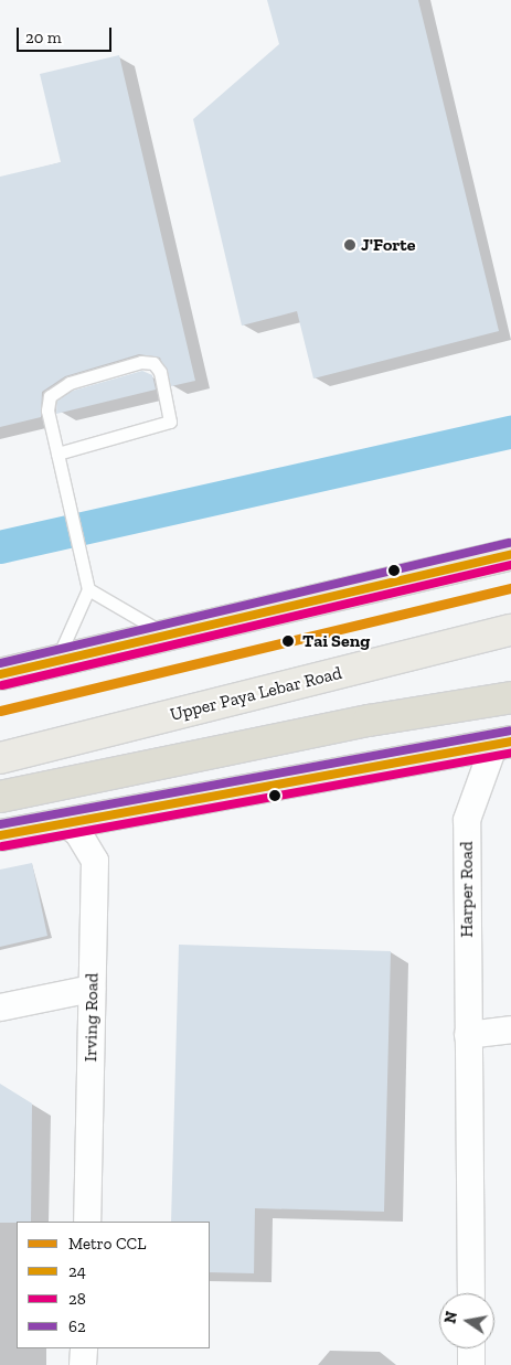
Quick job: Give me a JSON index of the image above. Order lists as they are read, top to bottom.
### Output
{
  "streets": {
    "main road": ["Upper Paya Lebar Road"],
    "street": ["Harper Road", "Irving Road"]
  },
  "places": ["J'Forte", "Tai Seng"],
  "lines": [
    "transit line 62",
    "transit line 24",
    "transit line 28",
    "metro line CCL"
  ],
  "legend": [
    "Metro CCL",
    "24",
    "28",
    "62"
  ],
  "scale_bar": "20 m",
  "north": "left"
}
